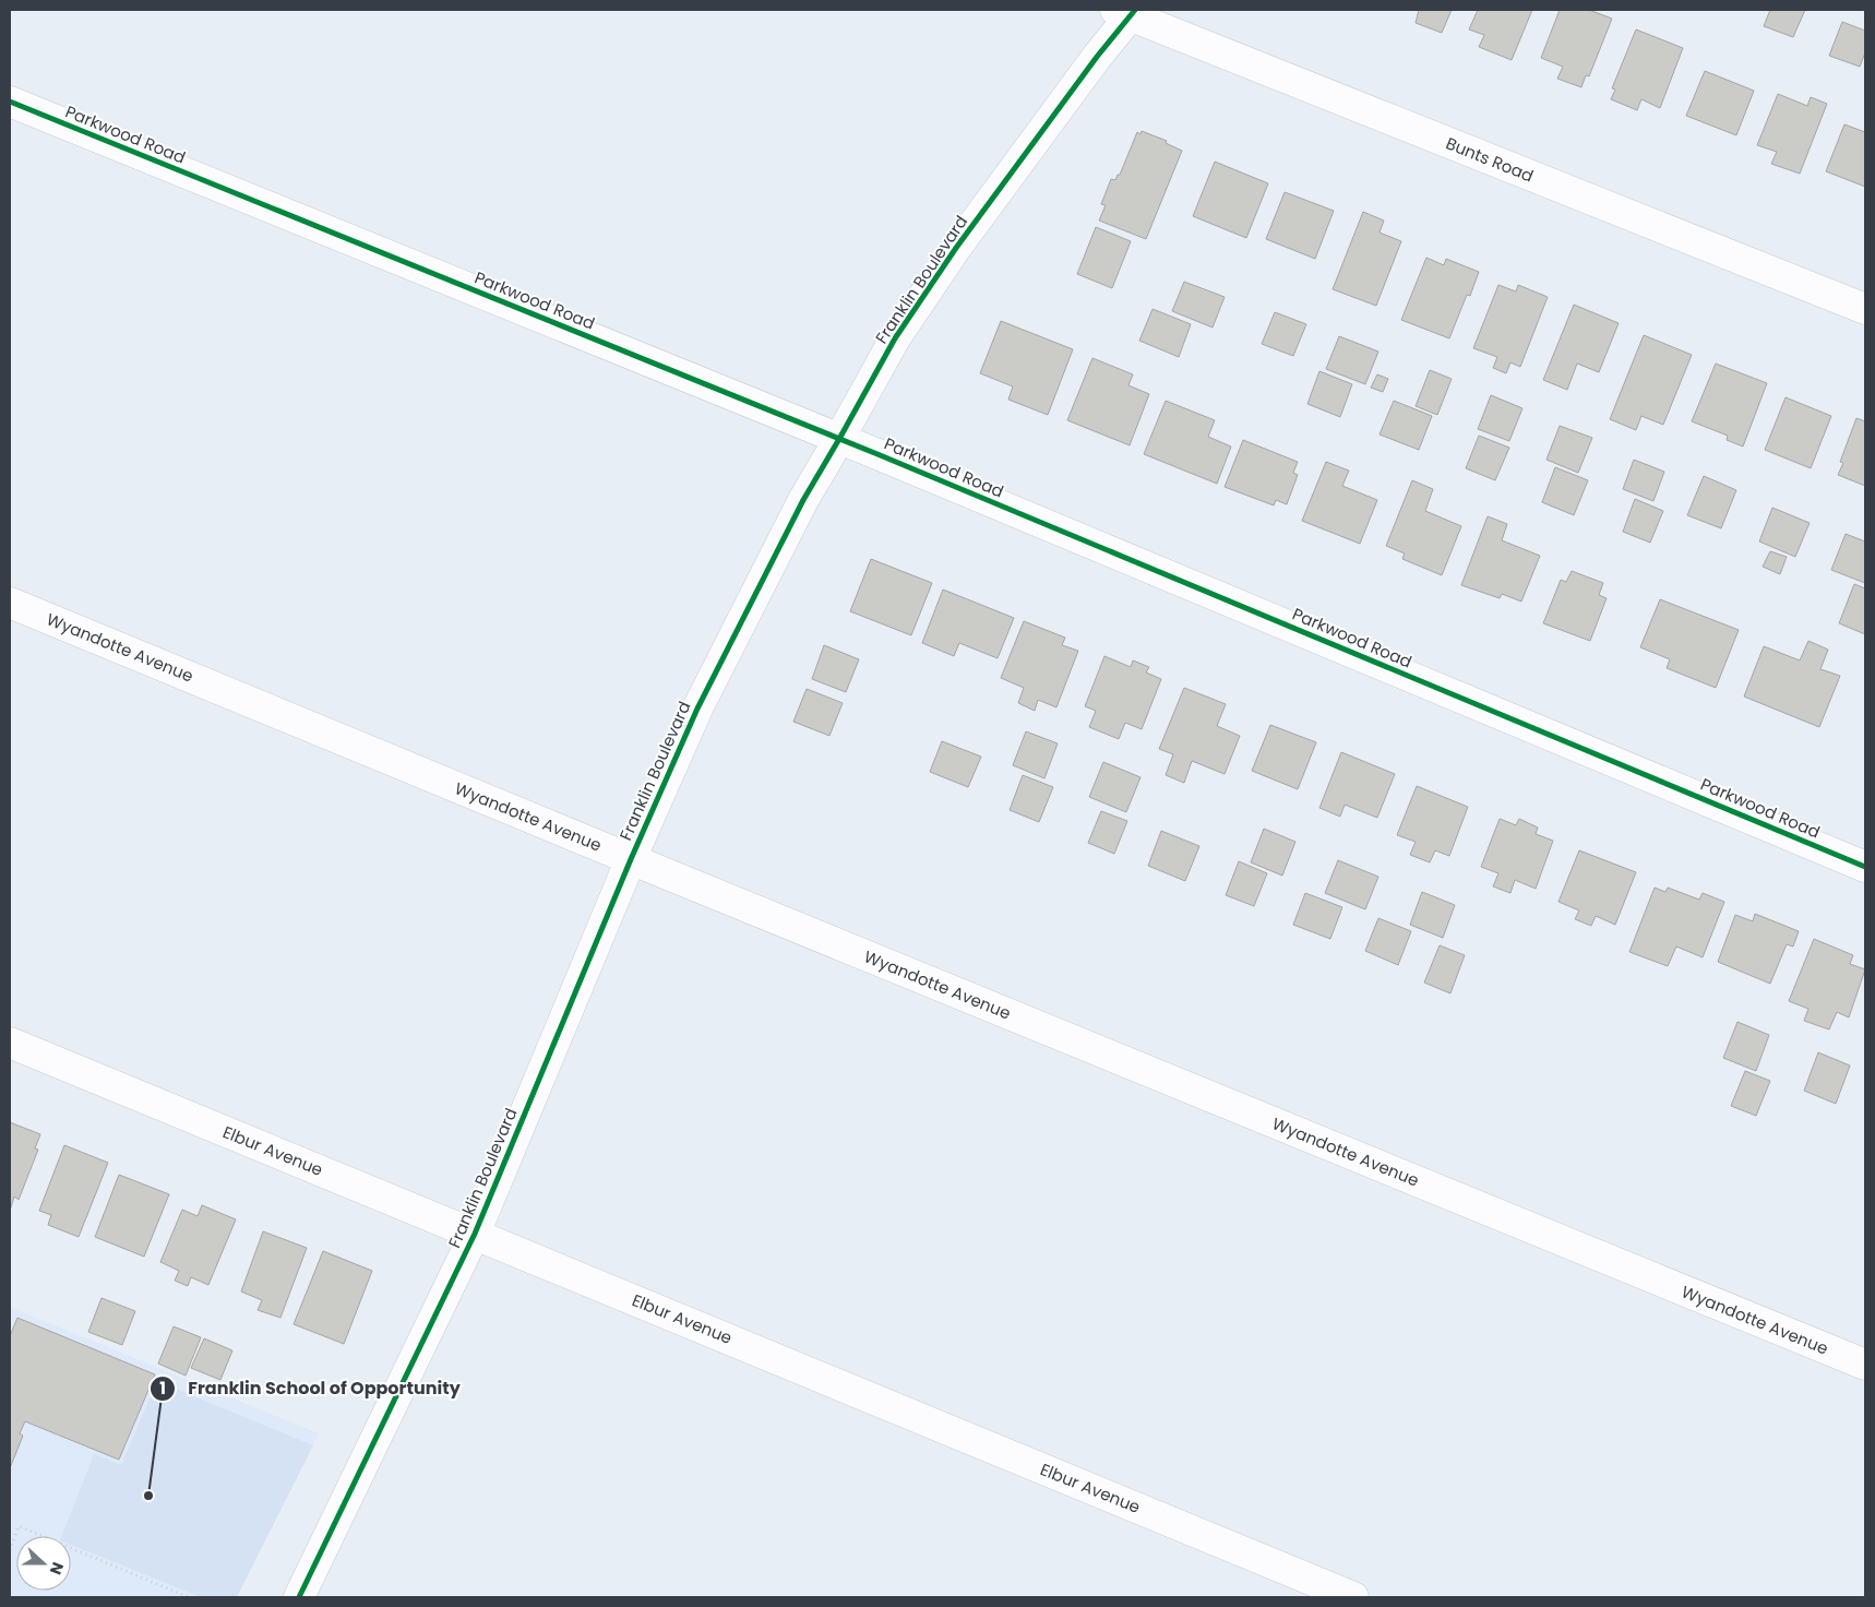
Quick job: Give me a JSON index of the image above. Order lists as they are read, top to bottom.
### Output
{
  "streets": {
    "street": [
      "Parkwood Road",
      "Bunts Road",
      "Franklin Boulevard",
      "Wyandotte Avenue",
      "Elbur Avenue"
    ]
  },
  "crossings": [
    ["Parkwood Road", "Franklin Boulevard"],
    ["Bunts Road", "Franklin Boulevard"],
    ["Franklin Boulevard", "Wyandotte Avenue"],
    ["Franklin Boulevard", "Elbur Avenue"]
  ],
  "places": ["Franklin School of Opportunity"],
  "north": "right"
}
